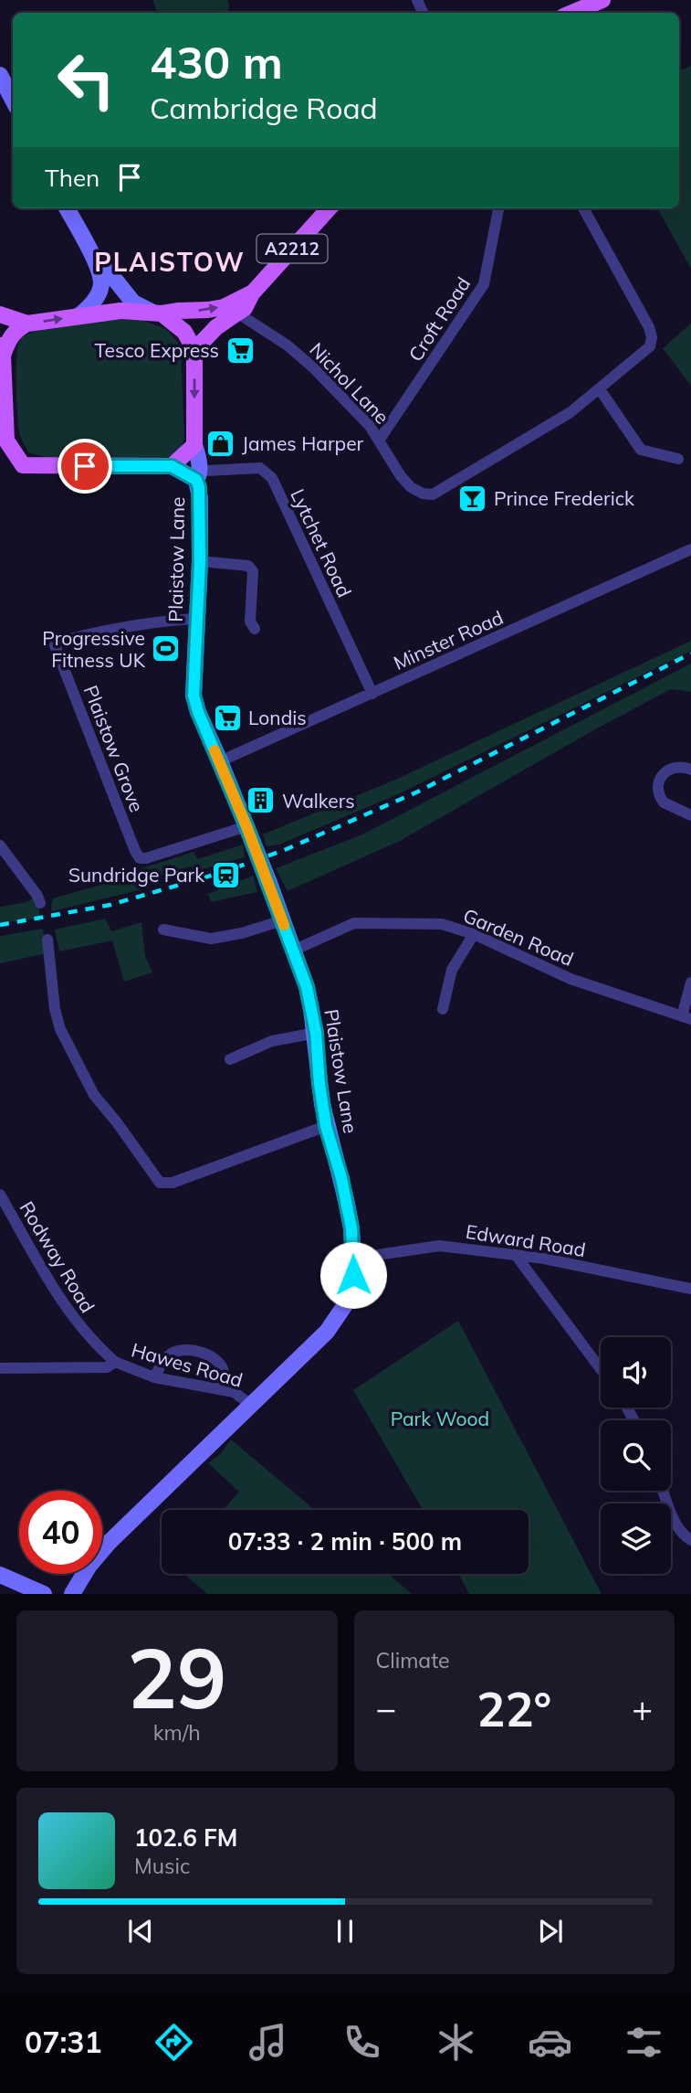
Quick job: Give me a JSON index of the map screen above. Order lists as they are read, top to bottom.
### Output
{
  "streets": {
    "main road": ["A2212", "Plaistow Lane"],
    "street": [
      "Croft Road",
      "Nichol Lane",
      "Lytchet Road",
      "Minster Road",
      "Plaistow Grove",
      "Garden Road",
      "Edward Road",
      "Rodway Road",
      "Hawes Road"
    ]
  },
  "crossings": [
    ["A2212", "Plaistow Lane"],
    ["Croft Road", "Nichol Lane"],
    ["Lytchet Road", "Plaistow Lane"],
    ["Lytchet Road", "Minster Road"],
    ["Plaistow Lane", "Minster Road"],
    ["Plaistow Lane", "Plaistow Grove"],
    ["Plaistow Lane", "Garden Road"],
    ["Plaistow Lane", "Edward Road"],
    ["Plaistow Lane", "Hawes Road"],
    ["Rodway Road", "Hawes Road"]
  ],
  "districts": ["PLAISTOW"],
  "parks": ["Park Wood"],
  "places": {
    "supermarket": ["Tesco Express", "Londis"],
    "shop": ["James Harper"],
    "bar": ["Prince Frederick"],
    "sports": ["Progressive Fitness UK"],
    "building": ["Walkers"],
    "station": ["Sundridge Park"]
  },
  "page": {
    "turn": ["430 m", "Cambridge Road"],
    "then": "Then",
    "limit": "40",
    "trip": "07:33 · 2 min · 500 m",
    "tile": [
      ["29", "km/h"],
      "Climate"
    ],
    "heat": ["−", "22°", "+"],
    "song": ["102.6 FM", "Music"],
    "tabs": "07:31"
  }
}
